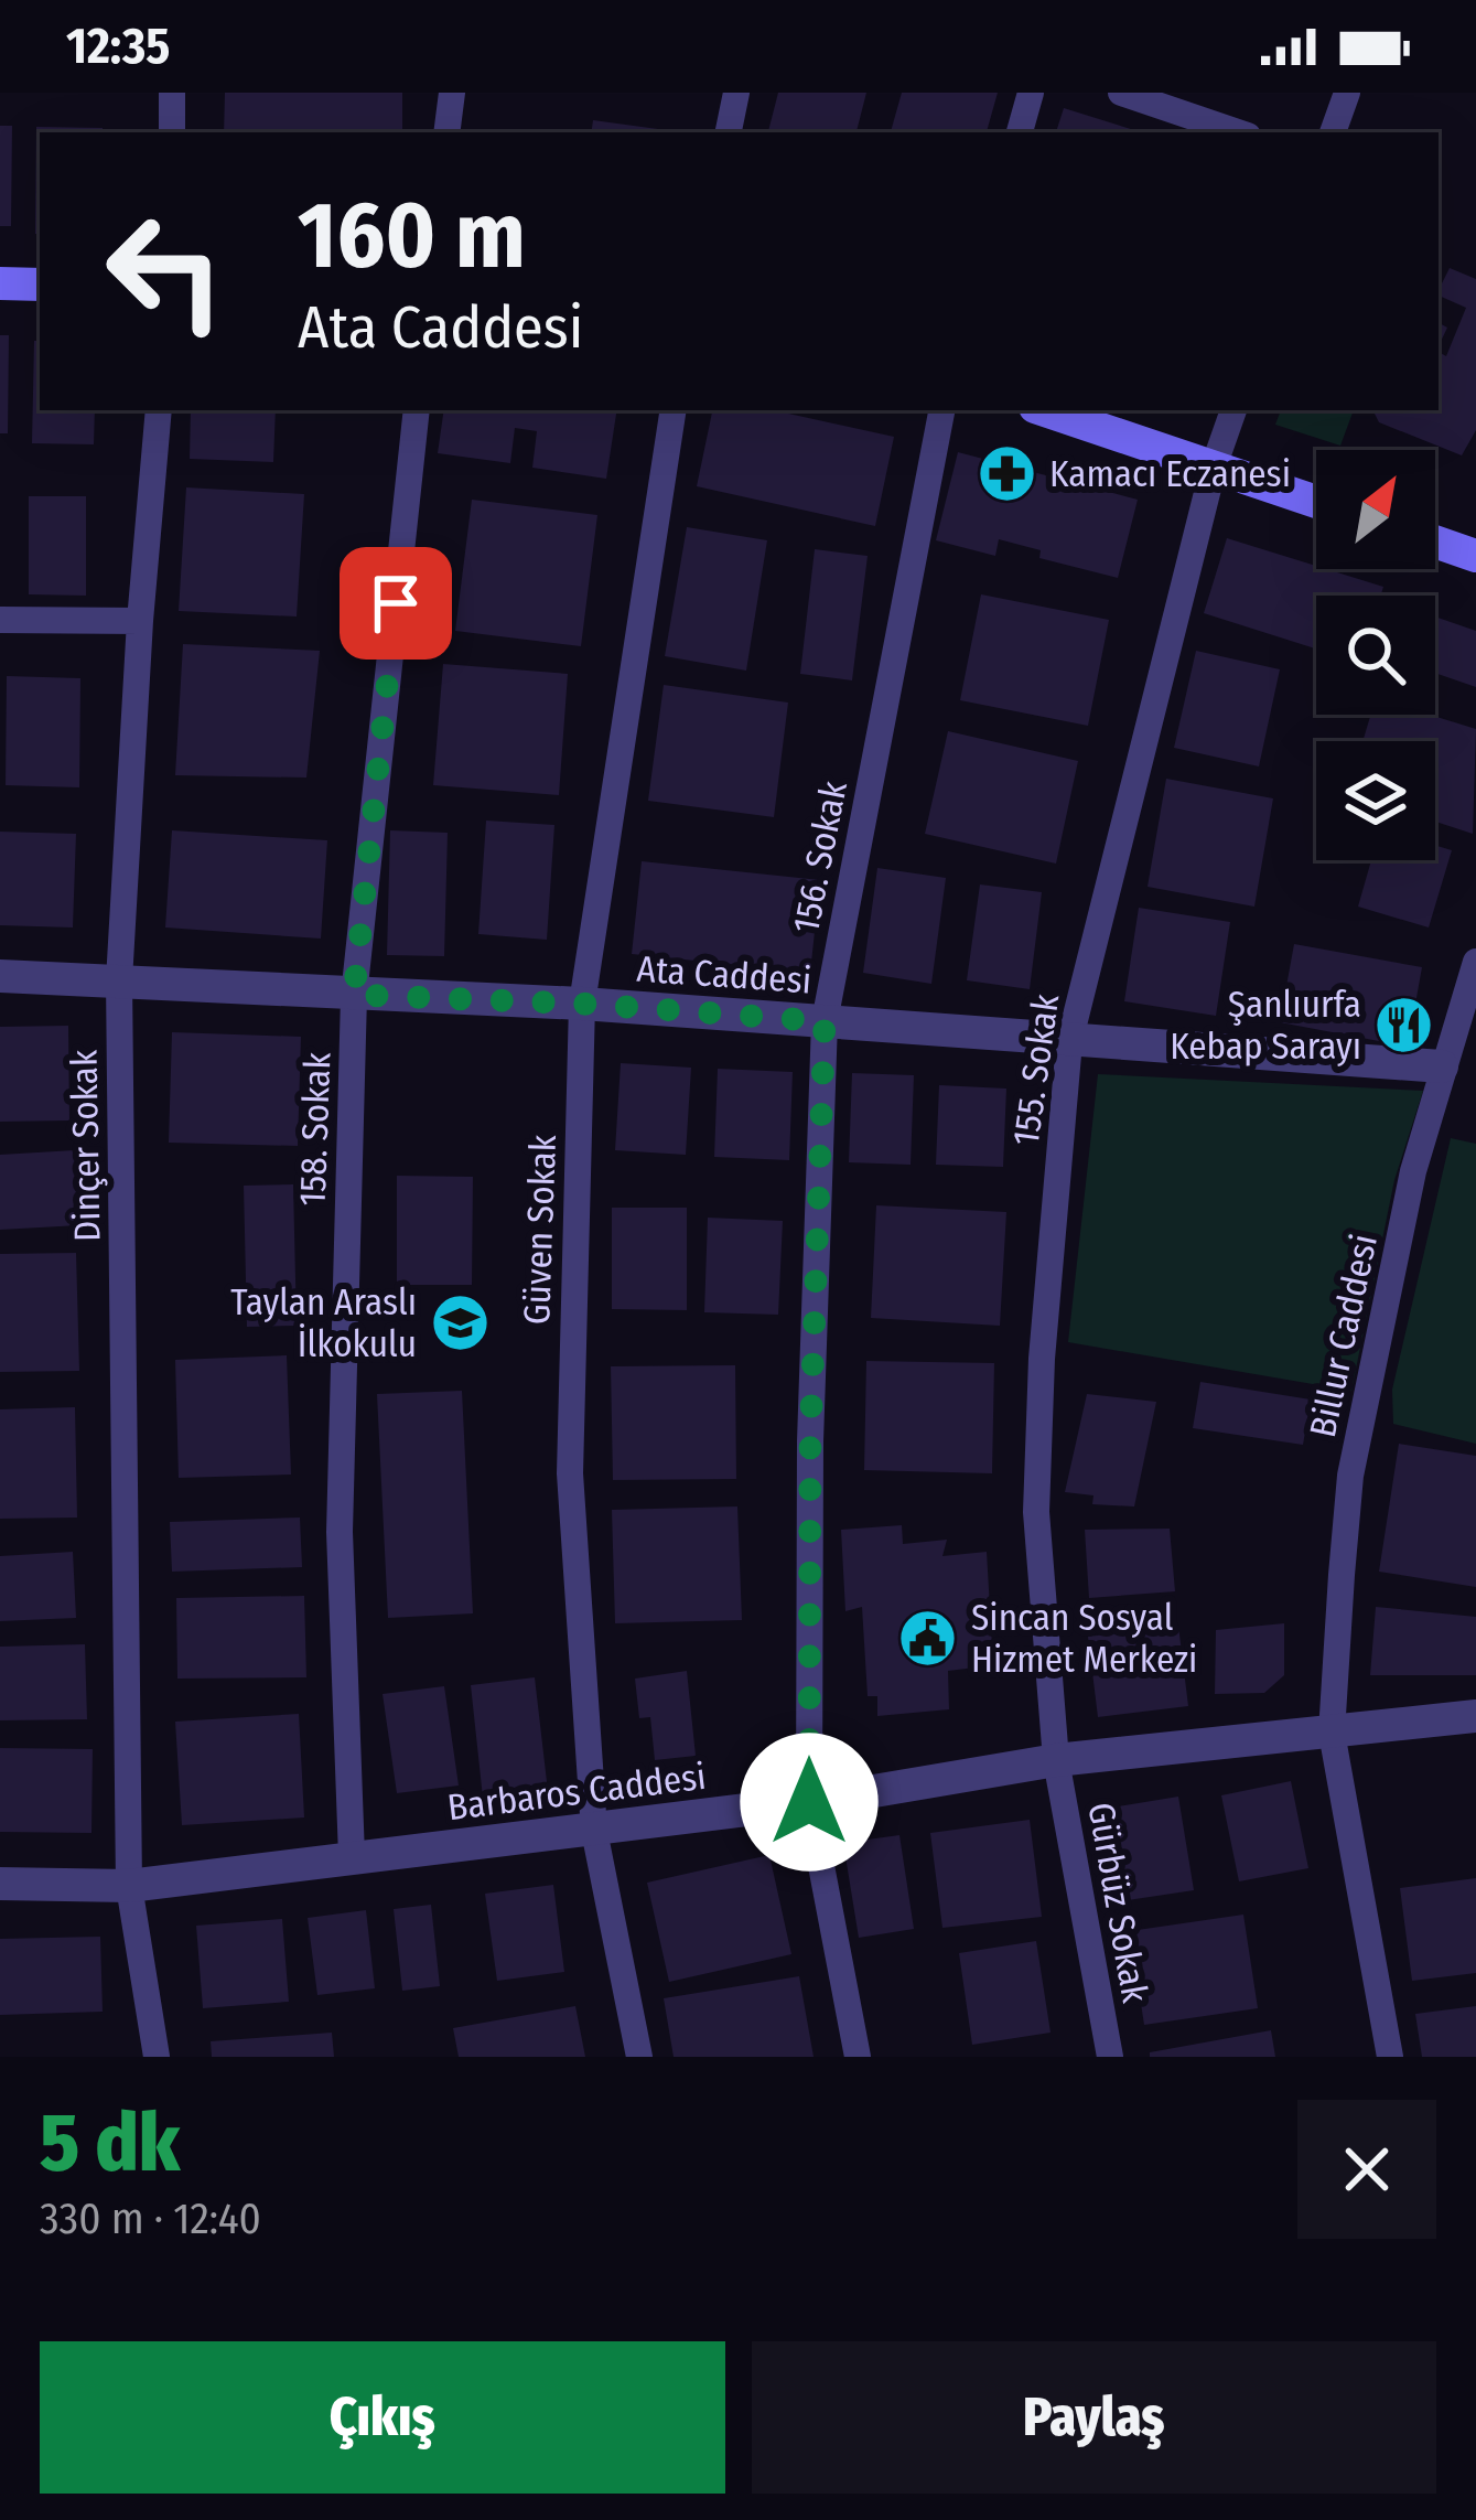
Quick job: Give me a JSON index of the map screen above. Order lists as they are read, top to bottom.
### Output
{
  "streets": {
    "street": [
      "156. Sokak",
      "Ata Caddesi",
      "155. Sokak",
      "158. Sokak",
      "Dinçer Sokak",
      "Güven Sokak",
      "Billur Caddesi",
      "Barbaros Caddesi",
      "Gürbüz Sokak"
    ]
  },
  "crossings": [
    ["156. Sokak", "Ata Caddesi"],
    ["156. Sokak", "Barbaros Caddesi"],
    ["Ata Caddesi", "155. Sokak"],
    ["Ata Caddesi", "158. Sokak"],
    ["Ata Caddesi", "Dinçer Sokak"],
    ["Ata Caddesi", "Güven Sokak"],
    ["Ata Caddesi", "Billur Caddesi"],
    ["155. Sokak", "Barbaros Caddesi"],
    ["155. Sokak", "Gürbüz Sokak"],
    ["158. Sokak", "Barbaros Caddesi"],
    ["Dinçer Sokak", "Barbaros Caddesi"],
    ["Güven Sokak", "Barbaros Caddesi"],
    ["Billur Caddesi", "Barbaros Caddesi"],
    ["Barbaros Caddesi", "Gürbüz Sokak"]
  ],
  "places": {
    "pharmacy": ["Kamacı Eczanesi"],
    "restaurant": ["Şanlıurfa Kebap Sarayı"],
    "school or university": ["Taylan Araslı İlkokulu"],
    "public building": ["Sincan Sosyal Hizmet Merkezi"]
  },
  "north": "top right",
  "page": {
    "status": "12:35",
    "turn": ["160 m", "Ata Caddesi"],
    "heading": ["5 dk", "330 m · 12:40"],
    "buttons": ["Çıkış", "Paylaş"]
  }
}
